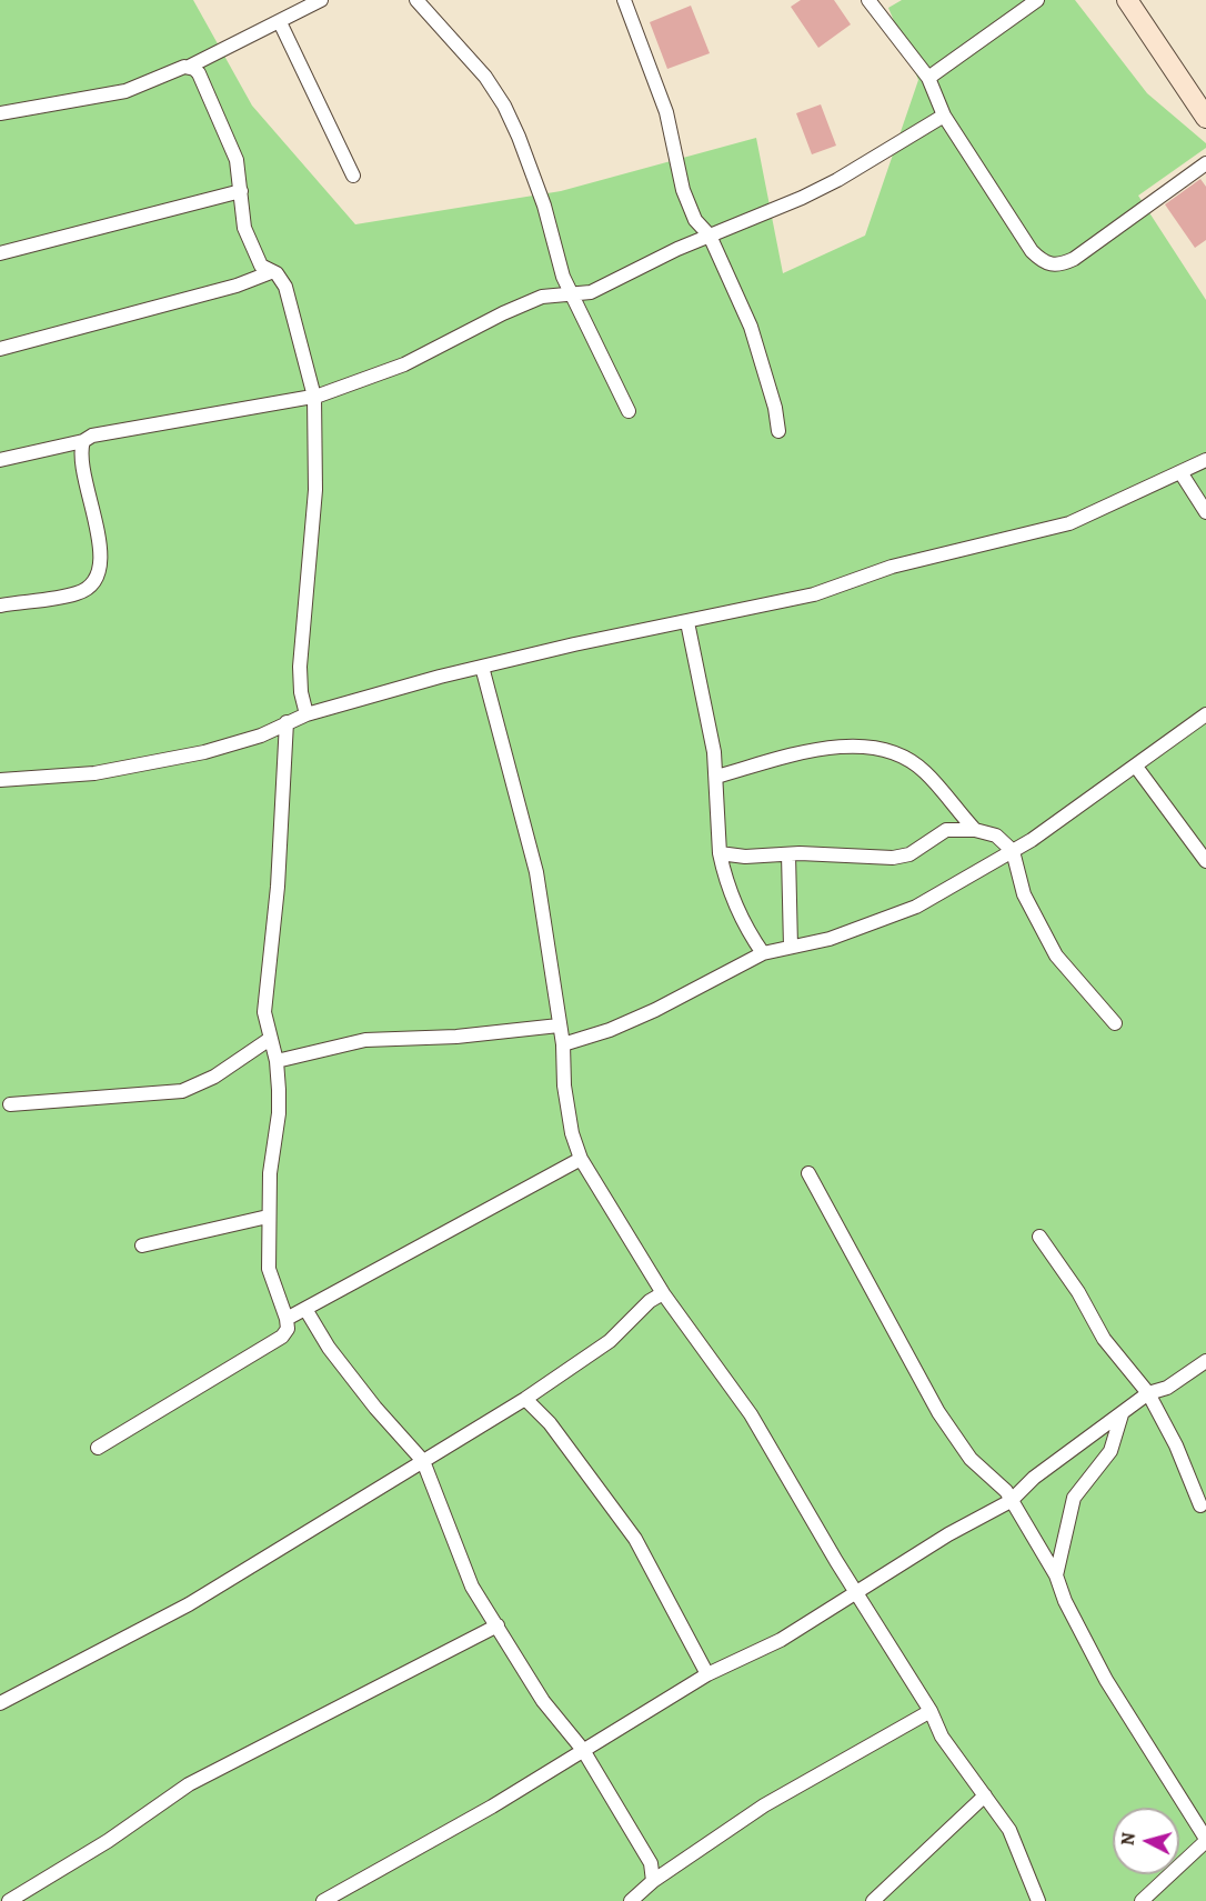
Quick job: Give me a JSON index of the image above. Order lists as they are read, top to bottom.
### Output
{
  "north": "left"
}
